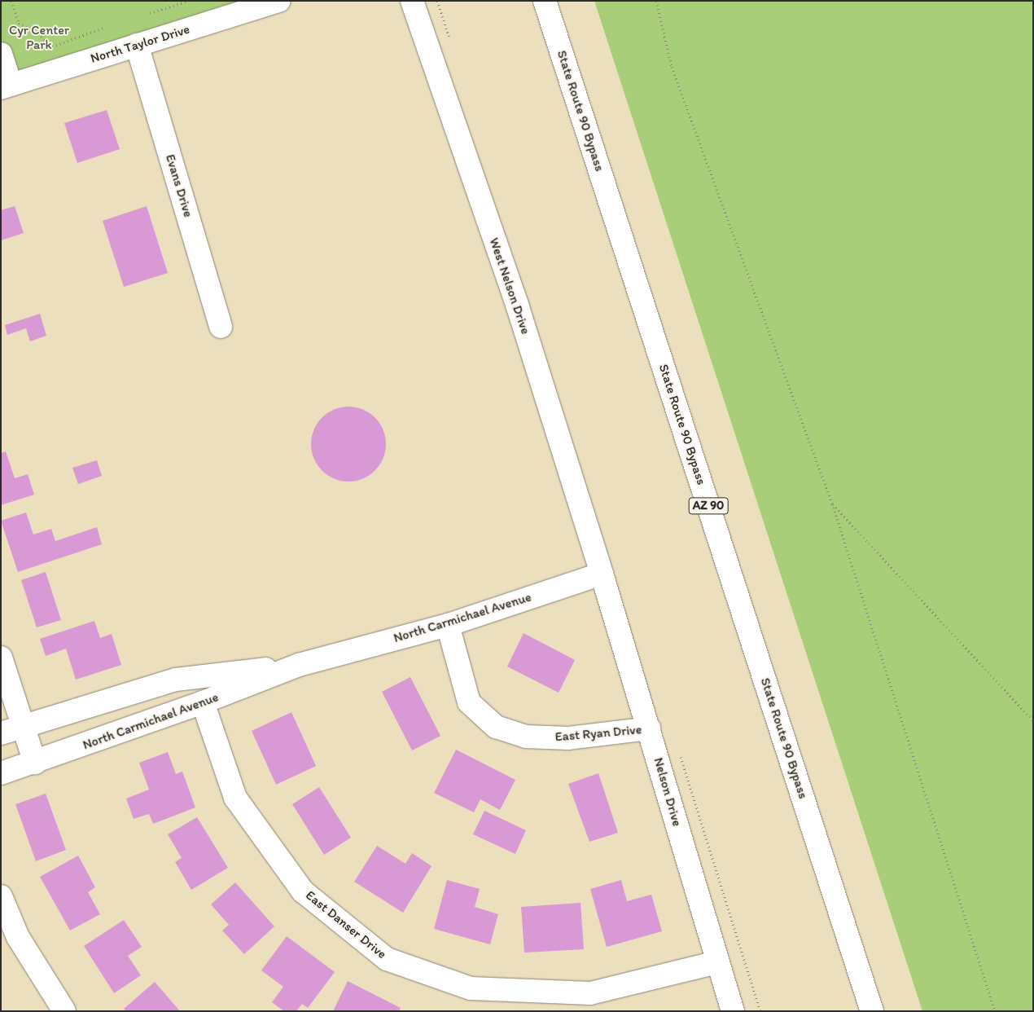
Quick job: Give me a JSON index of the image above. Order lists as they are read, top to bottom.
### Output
{
  "streets": {
    "main road": [
      "North Taylor Drive",
      "State Route 90 Bypass",
      "Evans Drive",
      "West Nelson Drive",
      "AZ 90",
      "North Carmichael Avenue",
      "East Ryan Drive",
      "Nelson Drive",
      "East Danser Drive"
    ]
  },
  "crossings": [
    ["North Taylor Drive", "Evans Drive"],
    ["West Nelson Drive", "North Carmichael Avenue"],
    ["West Nelson Drive", "Nelson Drive"],
    ["North Carmichael Avenue", "East Ryan Drive"],
    ["North Carmichael Avenue", "Nelson Drive"],
    ["North Carmichael Avenue", "East Danser Drive"],
    ["East Ryan Drive", "Nelson Drive"],
    ["Nelson Drive", "East Danser Drive"]
  ],
  "parks": ["Cyr Center Park"]
}
